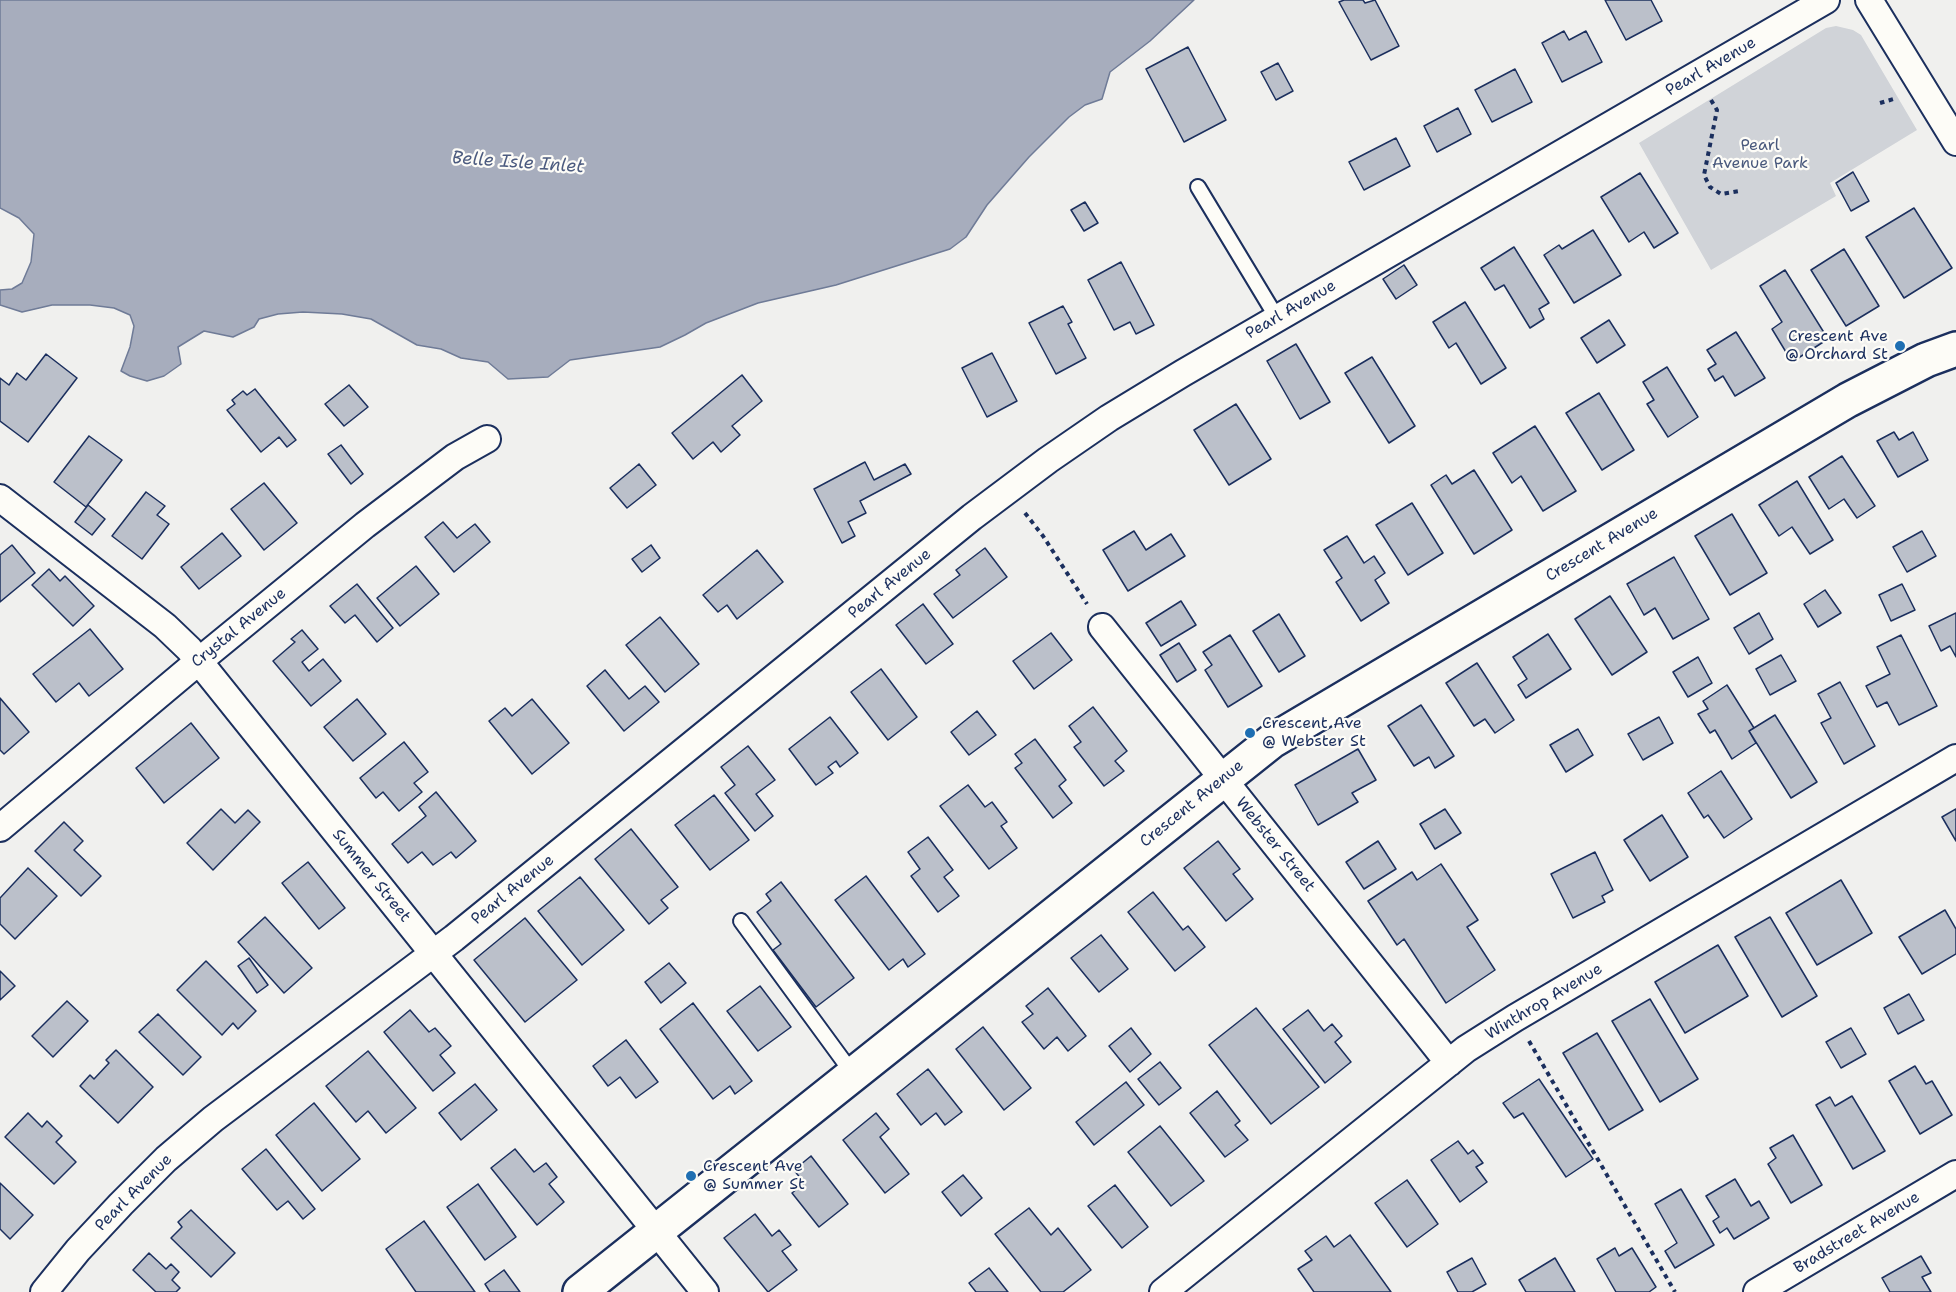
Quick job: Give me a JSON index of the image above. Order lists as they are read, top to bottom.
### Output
{
  "streets": {
    "street": [
      "Pearl Avenue",
      "Crescent Avenue",
      "Crystal Avenue",
      "Webster Street",
      "Summer Street",
      "Winthrop Avenue",
      "Bradstreet Avenue"
    ]
  },
  "crossings": [
    ["Pearl Avenue", "Summer Street"],
    ["Crescent Avenue", "Webster Street"],
    ["Crescent Avenue", "Summer Street"],
    ["Crystal Avenue", "Summer Street"],
    ["Webster Street", "Winthrop Avenue"]
  ],
  "water": ["Belle Isle Inlet"],
  "parks": ["Pearl Avenue Park"],
  "places": ["Crescent Ave @ Orchard St", "Crescent Ave @ Webster St", "Crescent Ave @ Summer St"]
}
